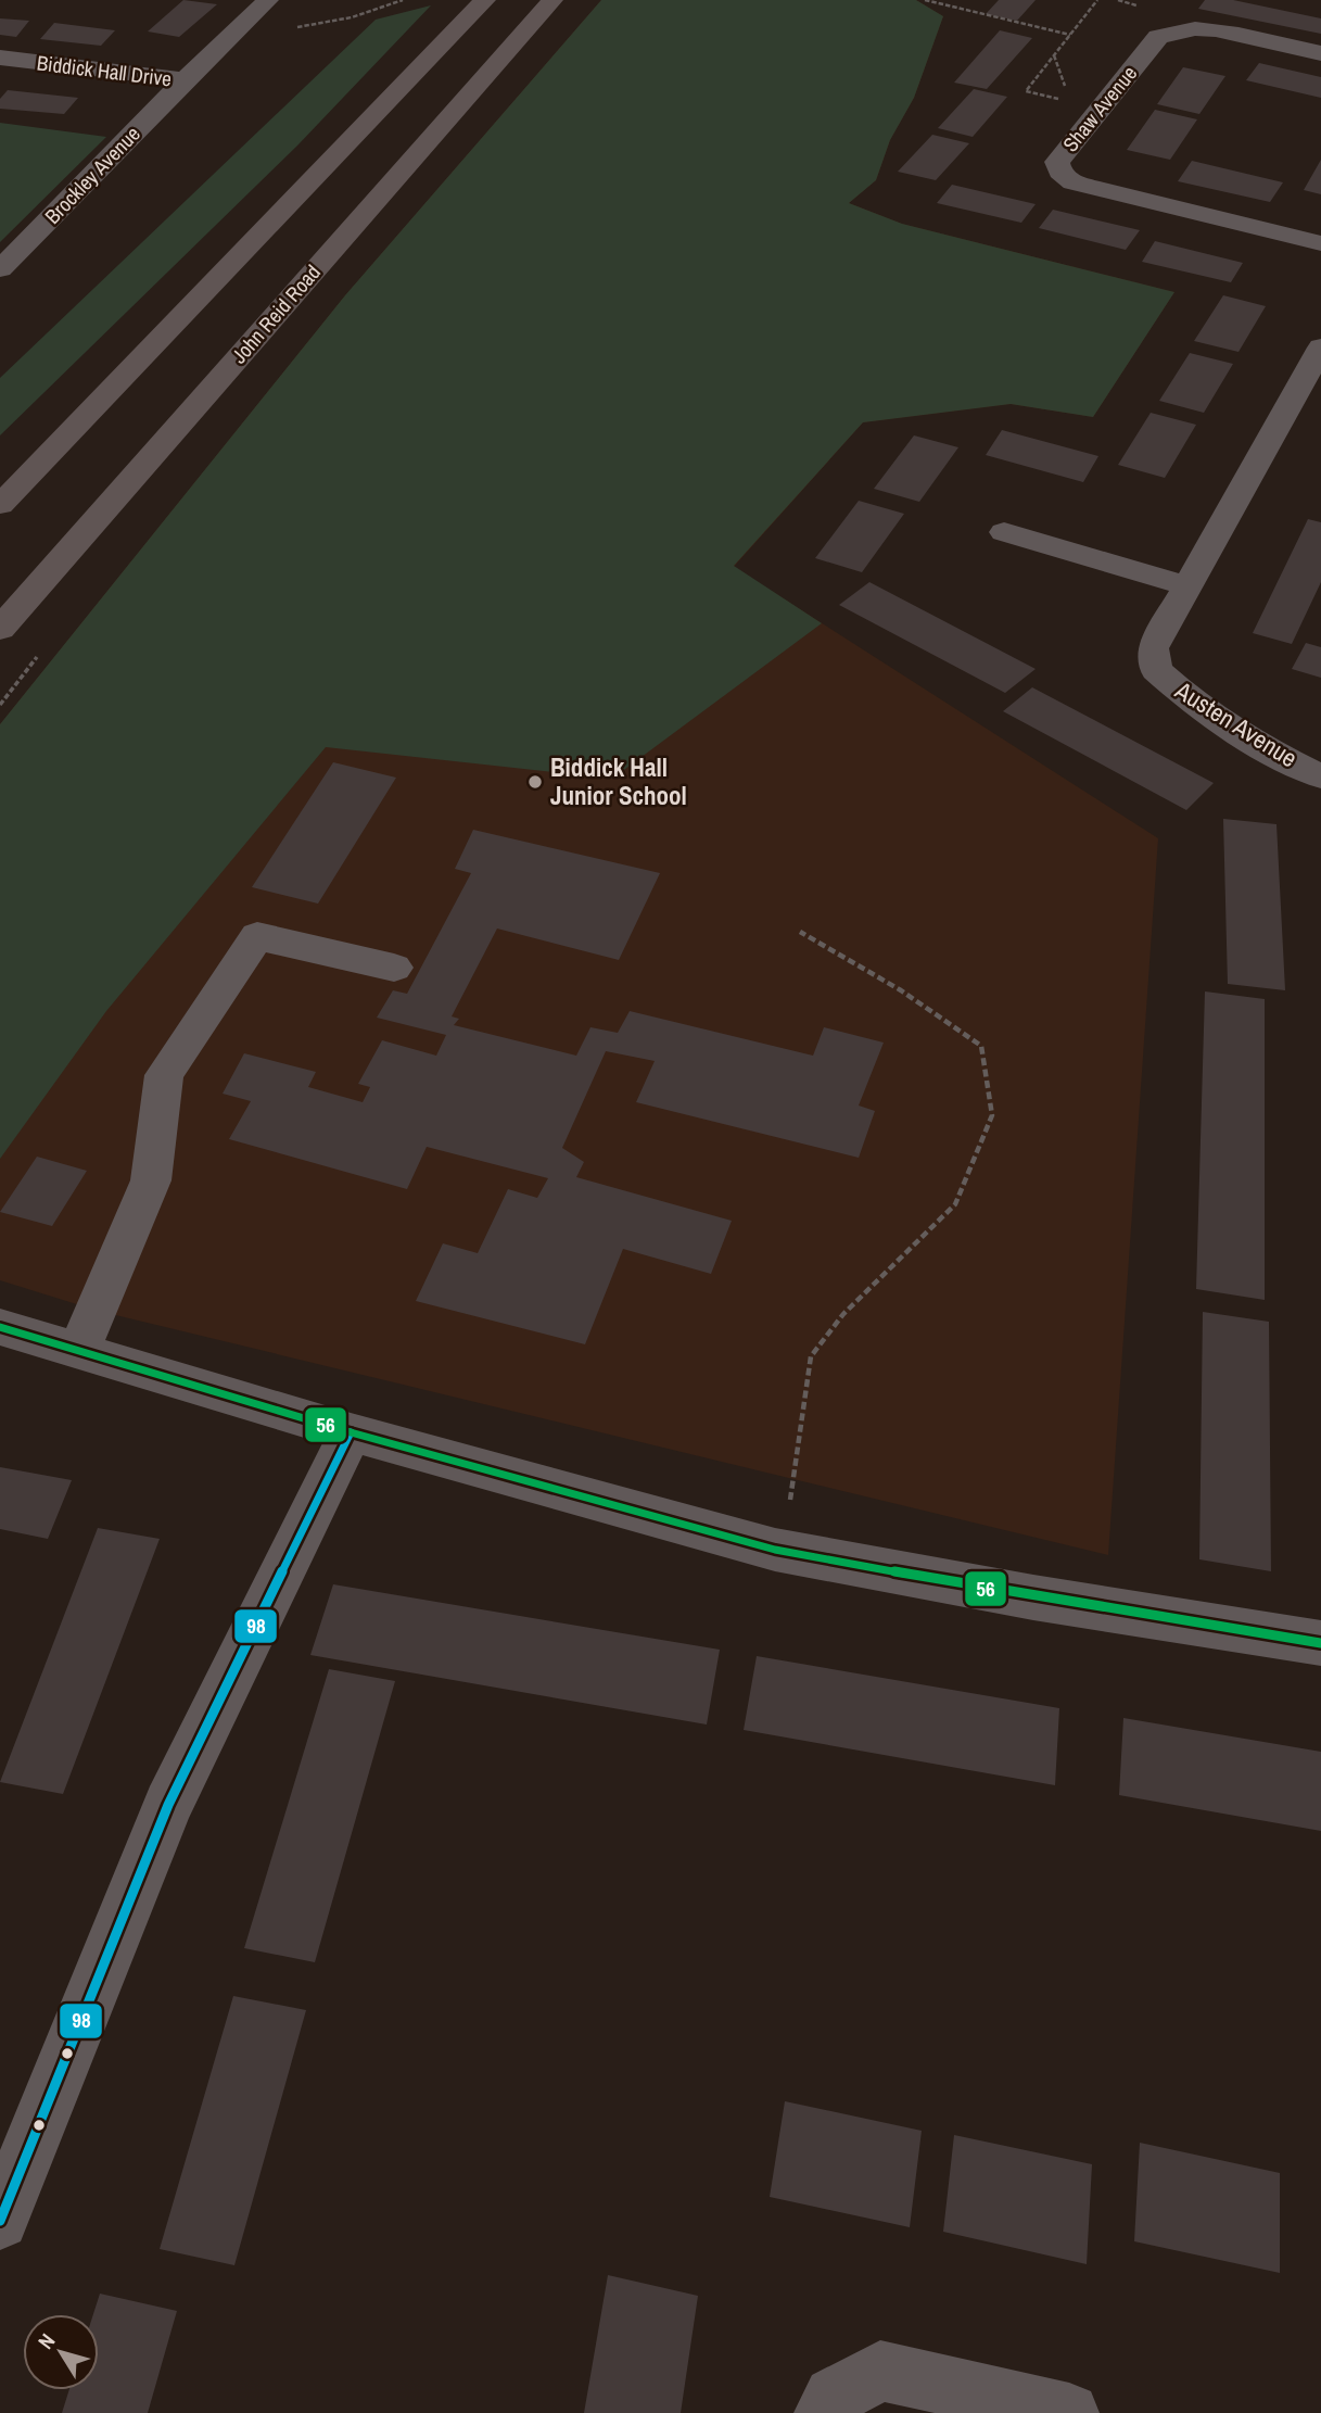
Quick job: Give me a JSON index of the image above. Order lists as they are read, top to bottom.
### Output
{
  "streets": {
    "highway": ["John Reid Road"],
    "street": [
      "Biddick Hall Drive",
      "Shaw Avenue",
      "Brockley Avenue",
      "Austen Avenue"
    ]
  },
  "crossings": [
    ["Biddick Hall Drive", "Brockley Avenue"]
  ],
  "places": ["Biddick Hall Junior School"],
  "lines": ["transit line 56", "transit line 98"],
  "north": "top left"
}
